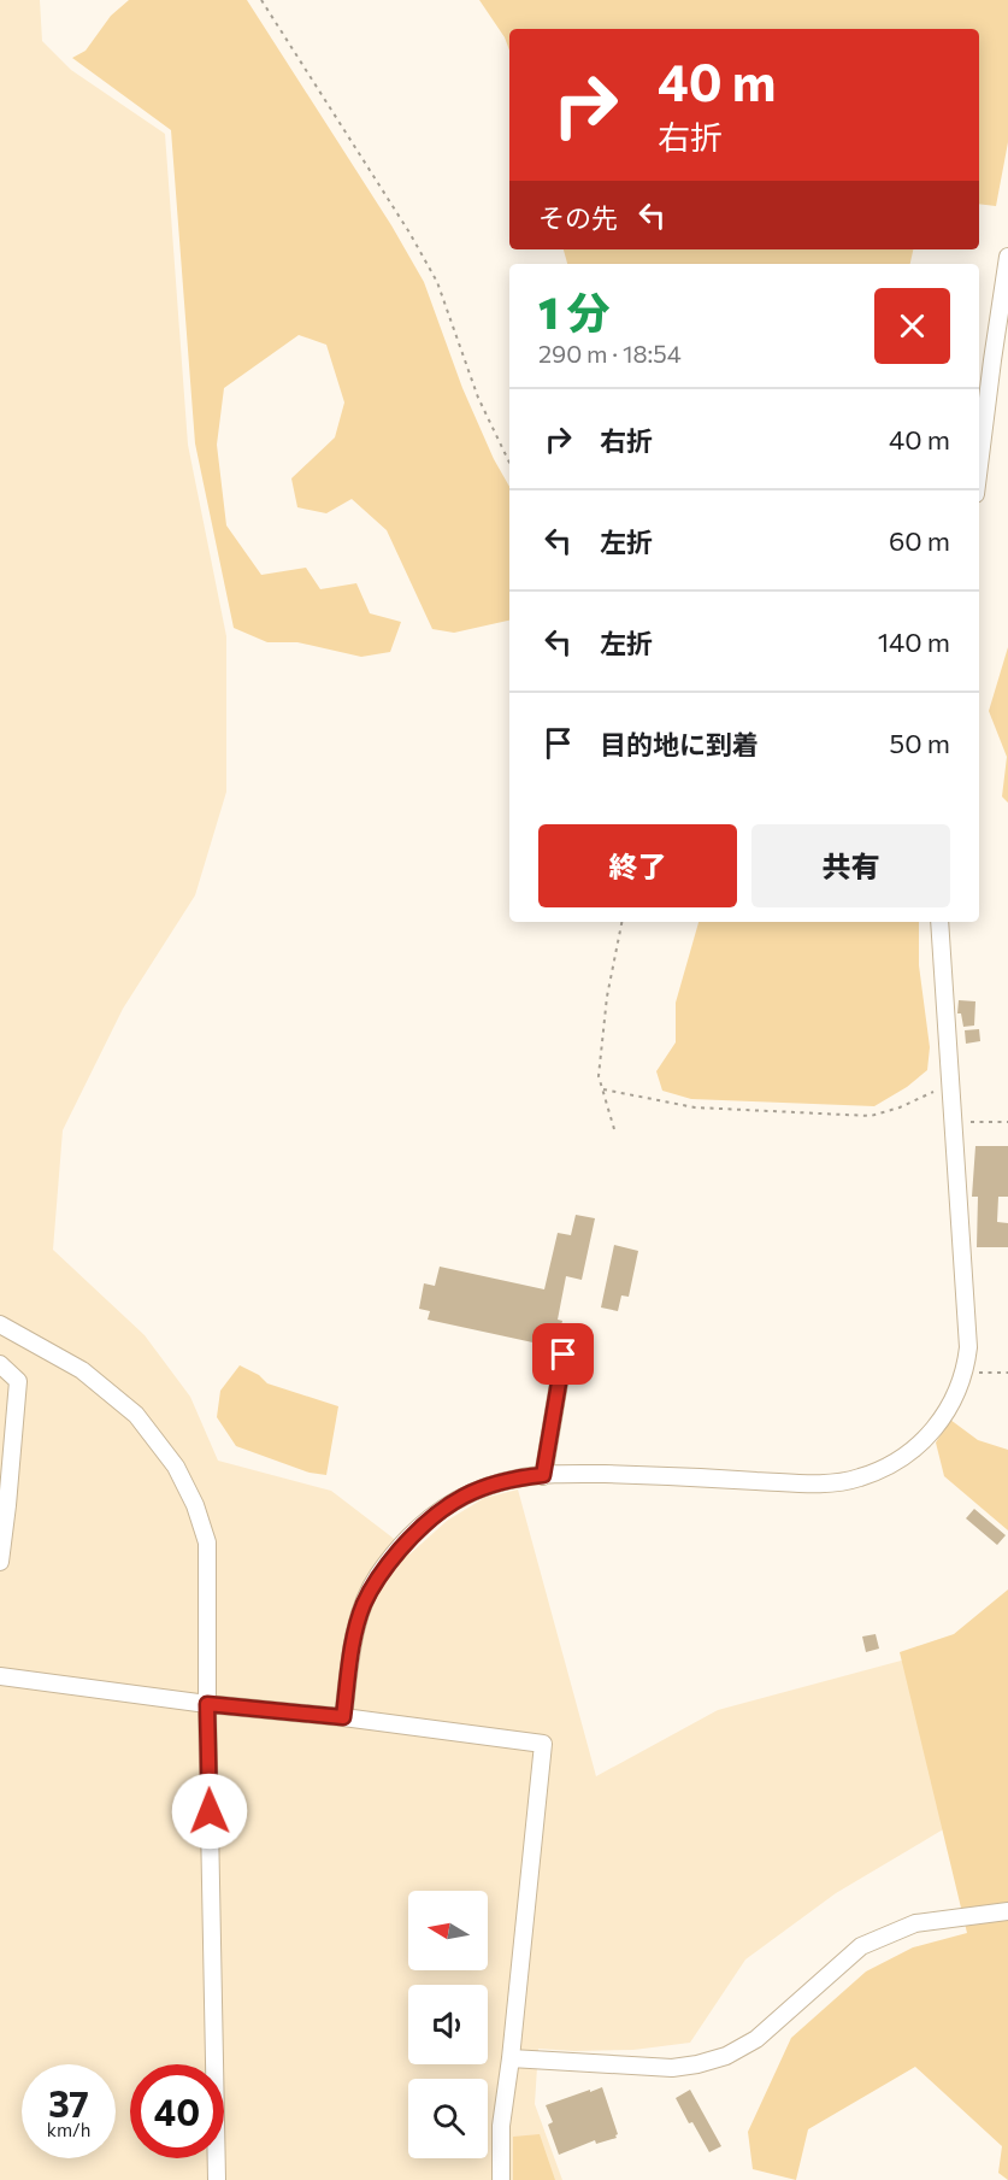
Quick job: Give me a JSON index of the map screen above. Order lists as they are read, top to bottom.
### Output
{
  "north": "left",
  "page": {
    "turn": ["40 m", "右折"],
    "then": "その先",
    "heading": ["1 分", "290 m · 18:54"],
    "list": [
      {
        "name": "右折",
        "value": "40 m"
      },
      {
        "name": "左折",
        "value": "60 m"
      },
      {
        "name": "左折",
        "value": "140 m"
      },
      {
        "name": "目的地に到着",
        "value": "50 m"
      }
    ],
    "buttons": ["終了", "共有"],
    "speed": "37 km/h",
    "limit": "40"
  }
}
